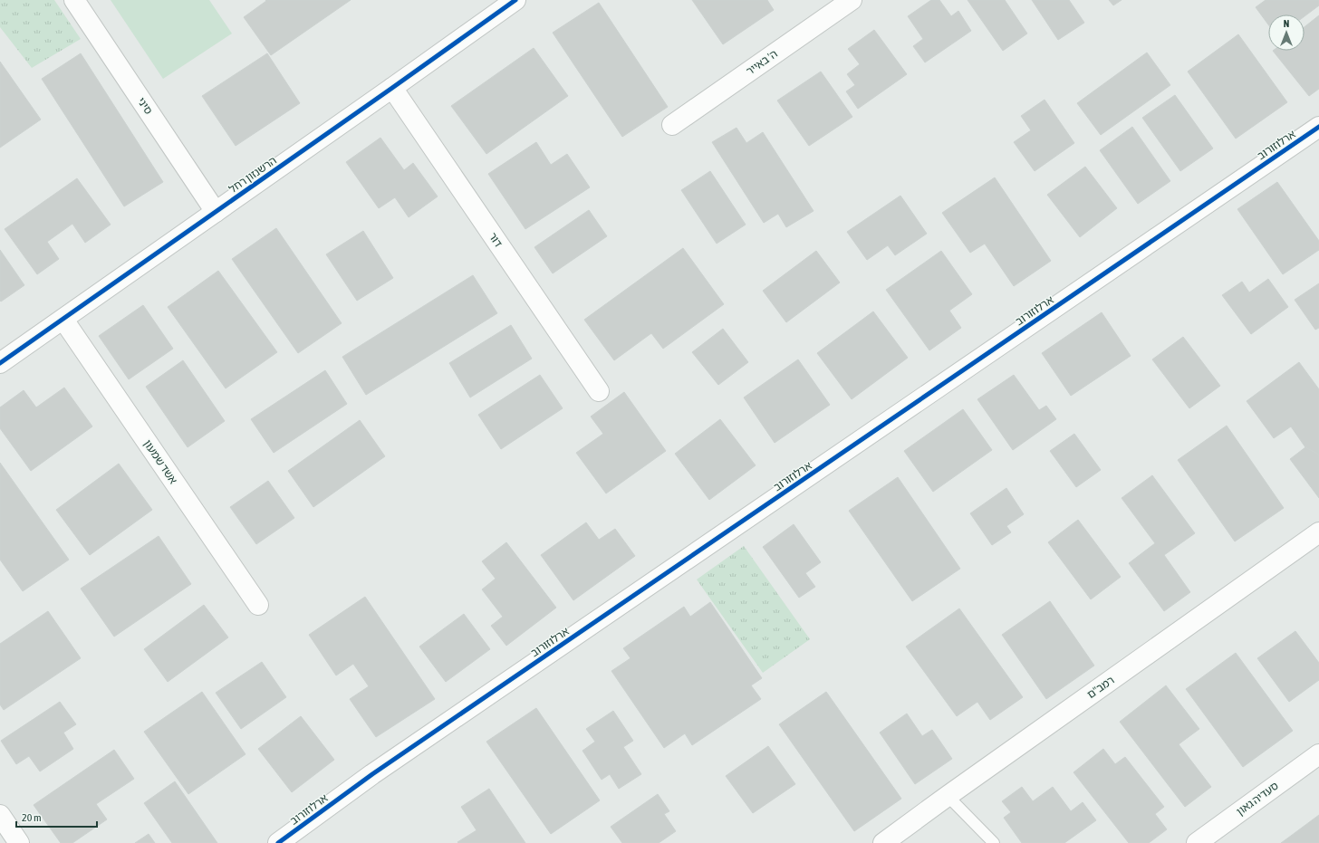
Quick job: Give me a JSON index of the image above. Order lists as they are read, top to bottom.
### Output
{
  "streets": {
    "street": [
      "ה' באייר",
      "סיני",
      "ארלוזורוב",
      "הרשנזון רחל",
      "דור",
      "אשד שמעון",
      "רמב\"ם",
      "סעדיה גאון"
    ]
  },
  "crossings": [
    ["סיני", "הרשנזון רחל"],
    ["הרשנזון רחל", "דור"],
    ["הרשנזון רחל", "אשד שמעון"]
  ],
  "scale_bar": "20 m",
  "north": "top"
}
